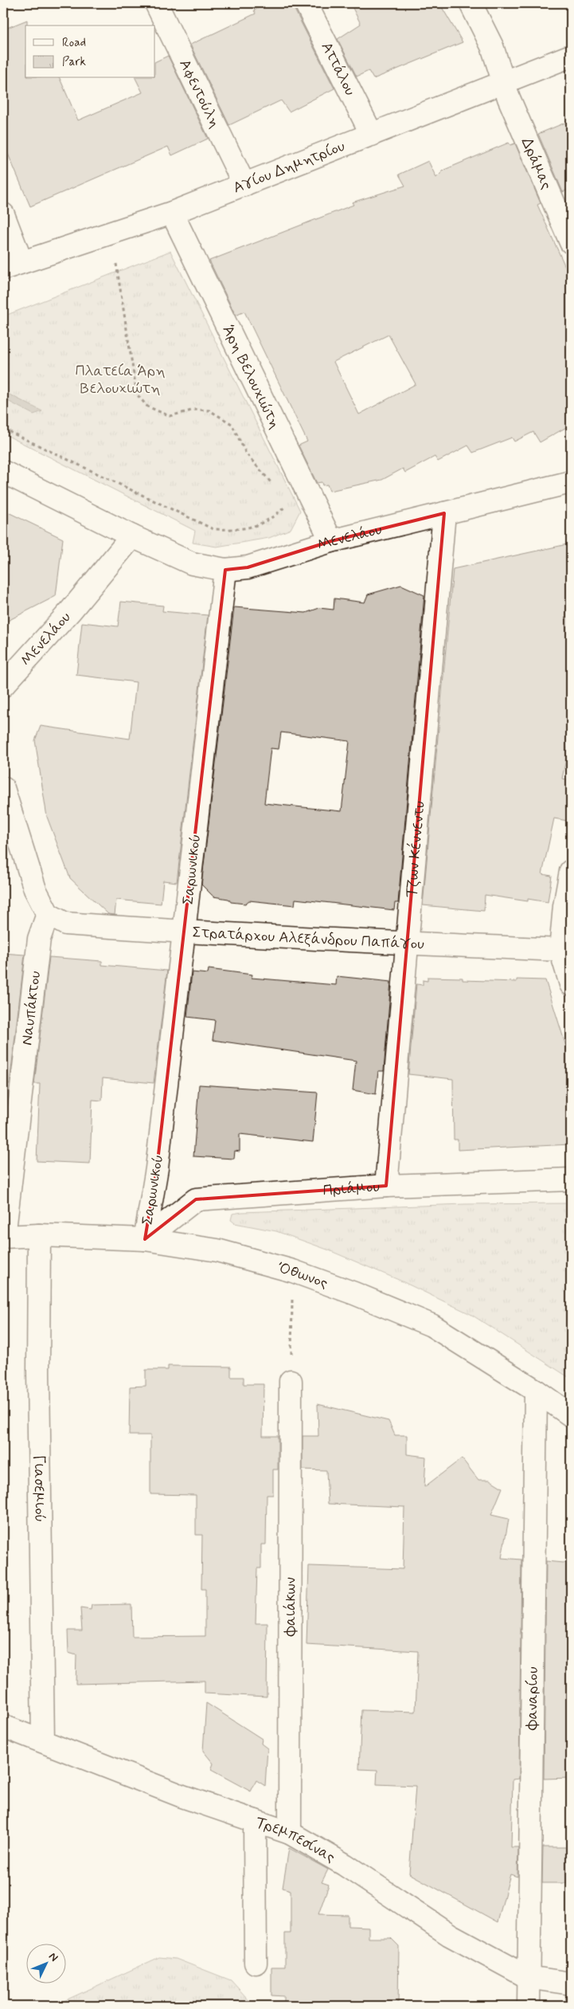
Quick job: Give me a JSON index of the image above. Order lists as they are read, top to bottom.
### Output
{
  "streets": {
    "street": [
      "Αττάλου",
      "Αφεντούλη",
      "Δράμας",
      "Αγίου Δημητρίου",
      "Άρη Βελουχιώτη",
      "Μενελάου",
      "Τζων Κέννεντυ",
      "Σαρωνικού",
      "Στρατάρχου Αλεξάνδρου Παπάγου",
      "Ναυπάκτου",
      "Πριάμου",
      "Όθωνος",
      "Γιασεμιού",
      "Φαιάκων",
      "Φαναρίου",
      "Τρεμπεσίνας"
    ]
  },
  "crossings": [
    ["Αττάλου", "Αγίου Δημητρίου"],
    ["Αφεντούλη", "Αγίου Δημητρίου"],
    ["Δράμας", "Αγίου Δημητρίου"],
    ["Αγίου Δημητρίου", "Άρη Βελουχιώτη"],
    ["Άρη Βελουχιώτη", "Μενελάου"],
    ["Μενελάου", "Τζων Κέννεντυ"],
    ["Μενελάου", "Σαρωνικού"],
    ["Τζων Κέννεντυ", "Στρατάρχου Αλεξάνδρου Παπάγου"],
    ["Τζων Κέννεντυ", "Πριάμου"],
    ["Σαρωνικού", "Στρατάρχου Αλεξάνδρου Παπάγου"],
    ["Σαρωνικού", "Πριάμου"],
    ["Σαρωνικού", "Όθωνος"],
    ["Στρατάρχου Αλεξάνδρου Παπάγου", "Ναυπάκτου"],
    ["Ναυπάκτου", "Όθωνος"],
    ["Πριάμου", "Όθωνος"],
    ["Όθωνος", "Γιασεμιού"],
    ["Όθωνος", "Φαναρίου"],
    ["Γιασεμιού", "Τρεμπεσίνας"],
    ["Φαιάκων", "Τρεμπεσίνας"],
    ["Φαναρίου", "Τρεμπεσίνας"]
  ],
  "parks": ["Πλατεία Άρη Βελουχιώτη"],
  "legend": ["Road", "Park"],
  "north": "top right"
}
